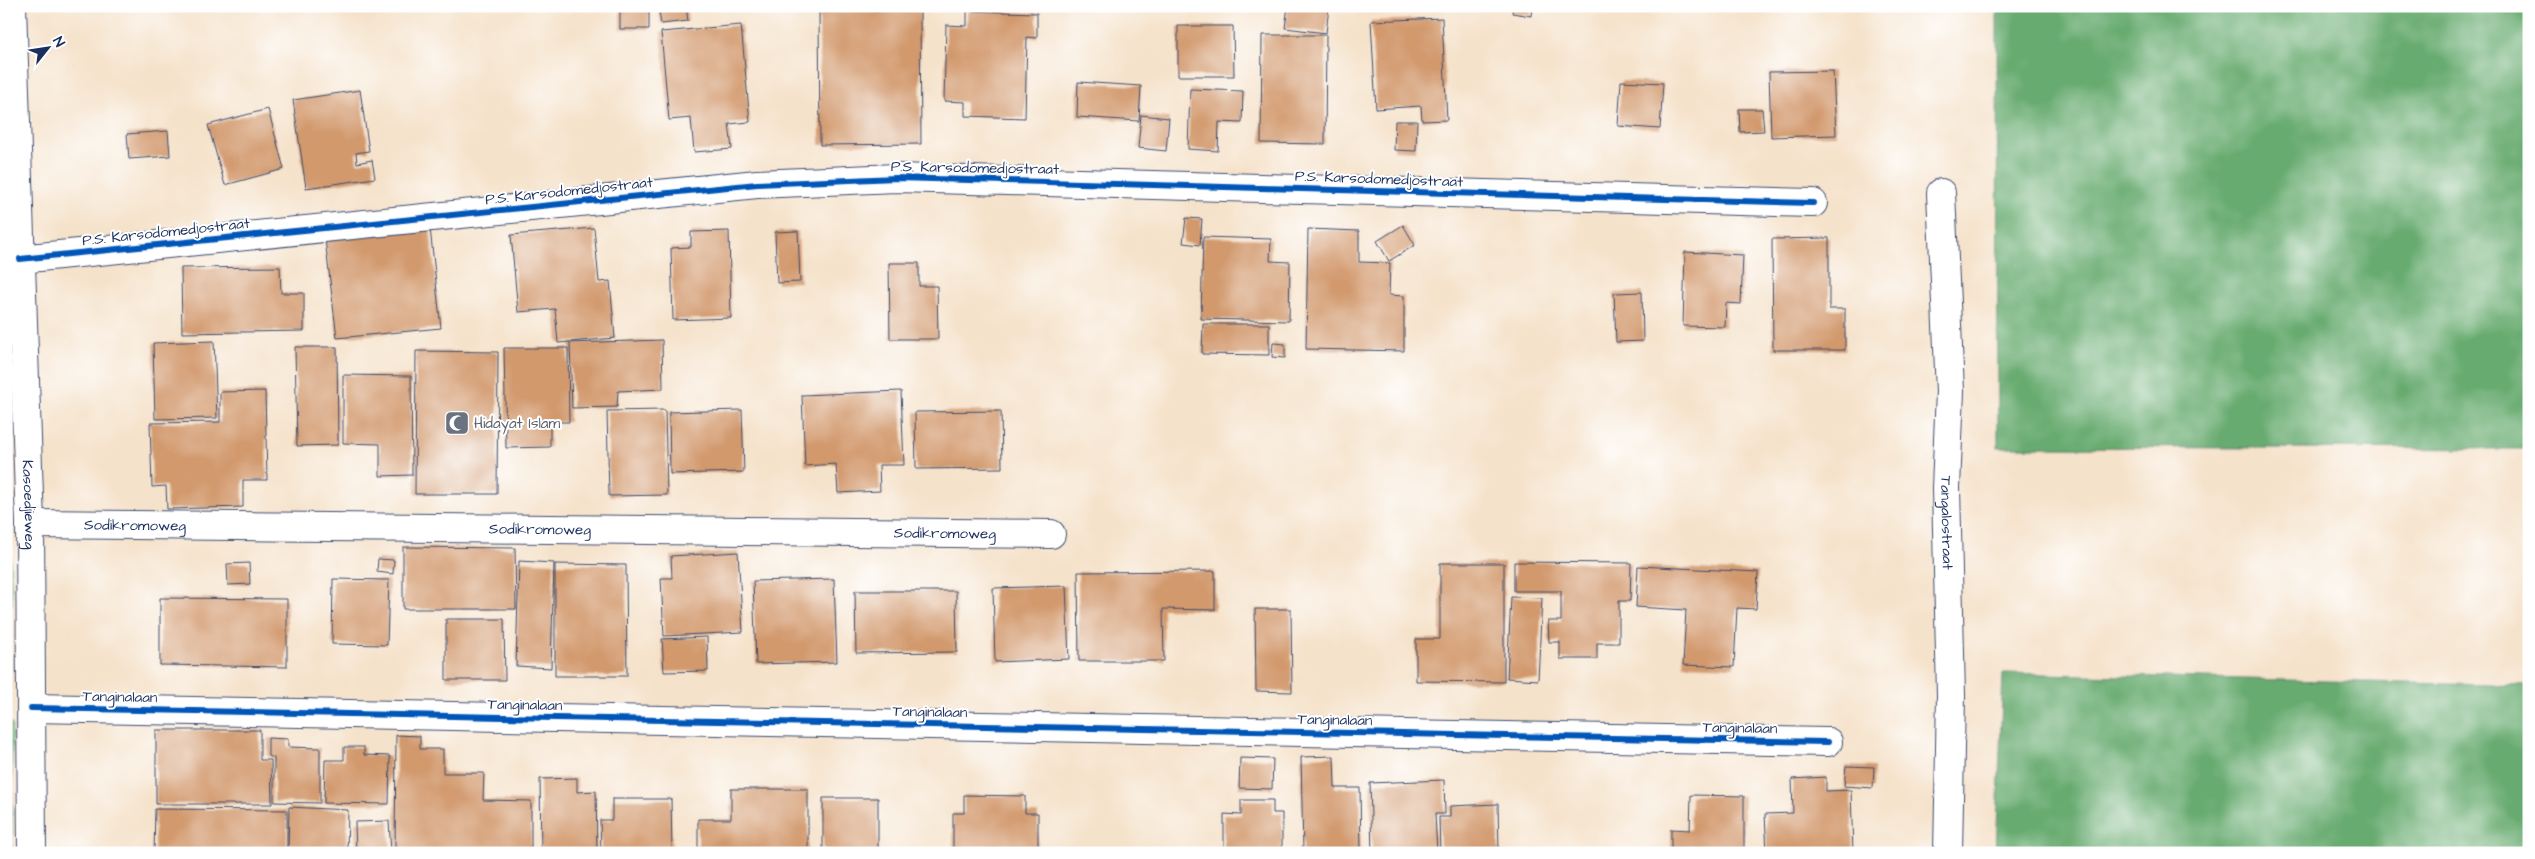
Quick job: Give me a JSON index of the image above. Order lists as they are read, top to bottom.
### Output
{
  "streets": {
    "street": [
      "P.S. Karsodomedjostraat",
      "Kasoedjieweg",
      "Tangalostraat",
      "Sodikromoweg",
      "Tanginalaan"
    ]
  },
  "crossings": [
    ["P.S. Karsodomedjostraat", "Kasoedjieweg"],
    ["Kasoedjieweg", "Sodikromoweg"],
    ["Kasoedjieweg", "Tanginalaan"]
  ],
  "places": {
    "mosque": ["Hidayat Islam"]
  },
  "north": "top right"
}
